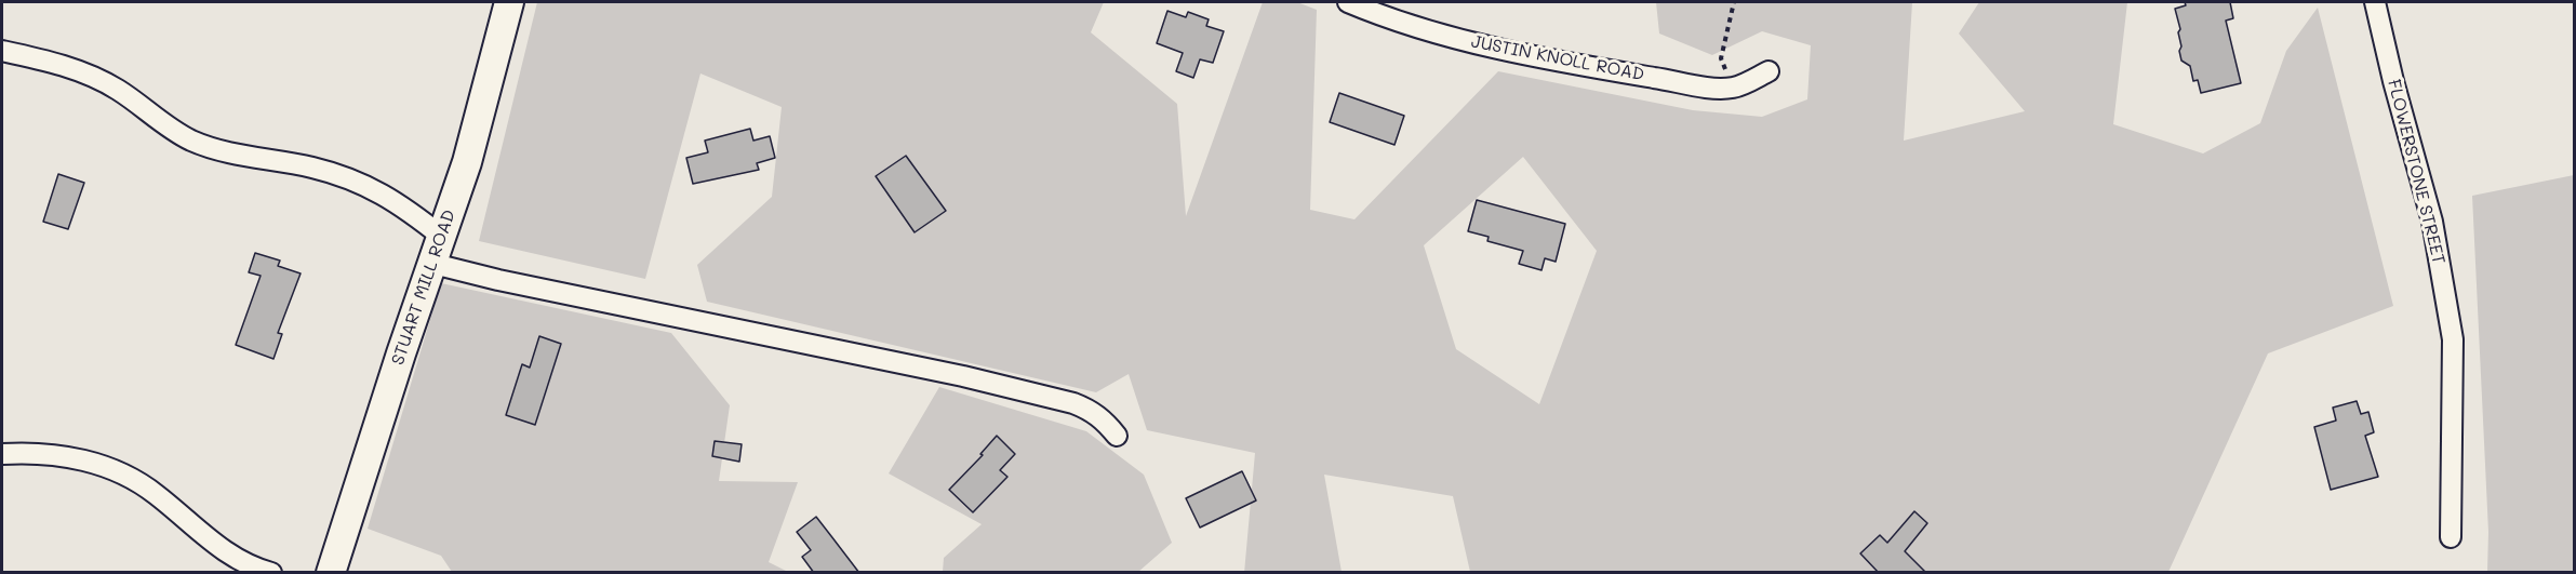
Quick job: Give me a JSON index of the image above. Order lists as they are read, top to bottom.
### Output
{
  "streets": {
    "main road": ["STUART MILL ROAD"],
    "street": ["JUSTIN KNOLL ROAD", "FLOWERSTONE STREET"]
  }
}
